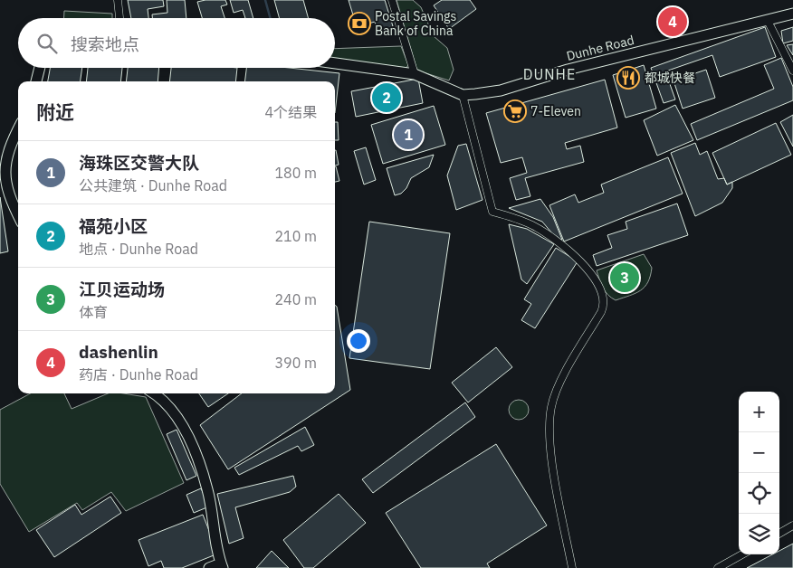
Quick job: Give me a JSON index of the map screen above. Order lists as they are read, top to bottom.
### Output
{
  "streets": {
    "street": ["Dunhe Road"]
  },
  "districts": ["DUNHE"],
  "places": {
    "bank": ["Postal Savings Bank of China"],
    "restaurant": ["都城快餐"],
    "supermarket": ["7-Eleven"]
  },
  "page": {
    "pins": [
      "4",
      "2",
      "1",
      "3"
    ],
    "search": "搜索地点",
    "heading": ["附近", "4个结果"],
    "list": [
      {
        "mark": "1",
        "name": "海珠区交警大队",
        "note": "公共建筑 · Dunhe Road",
        "value": "180 m"
      },
      {
        "mark": "2",
        "name": "福苑小区",
        "note": "地点 · Dunhe Road",
        "value": "210 m"
      },
      {
        "mark": "3",
        "name": "江贝运动场",
        "note": "体育",
        "value": "240 m"
      },
      {
        "mark": "4",
        "name": "dashenlin",
        "note": "药店 · Dunhe Road",
        "value": "390 m"
      }
    ],
    "map_buttons": ["+", "−"]
  }
}
